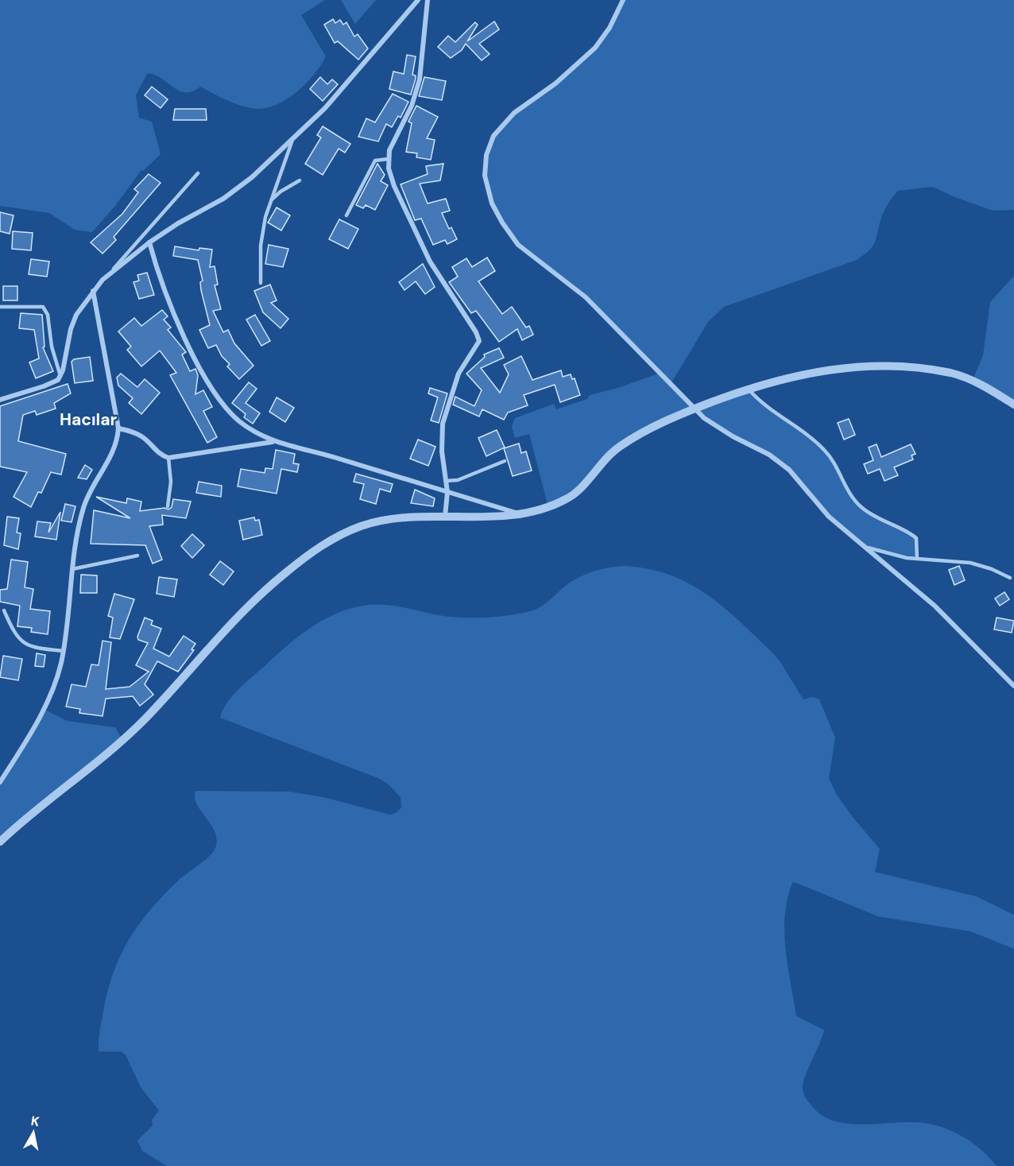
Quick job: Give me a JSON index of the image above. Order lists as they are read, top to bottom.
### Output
{
  "districts": ["Hacılar"],
  "north": "top"
}
